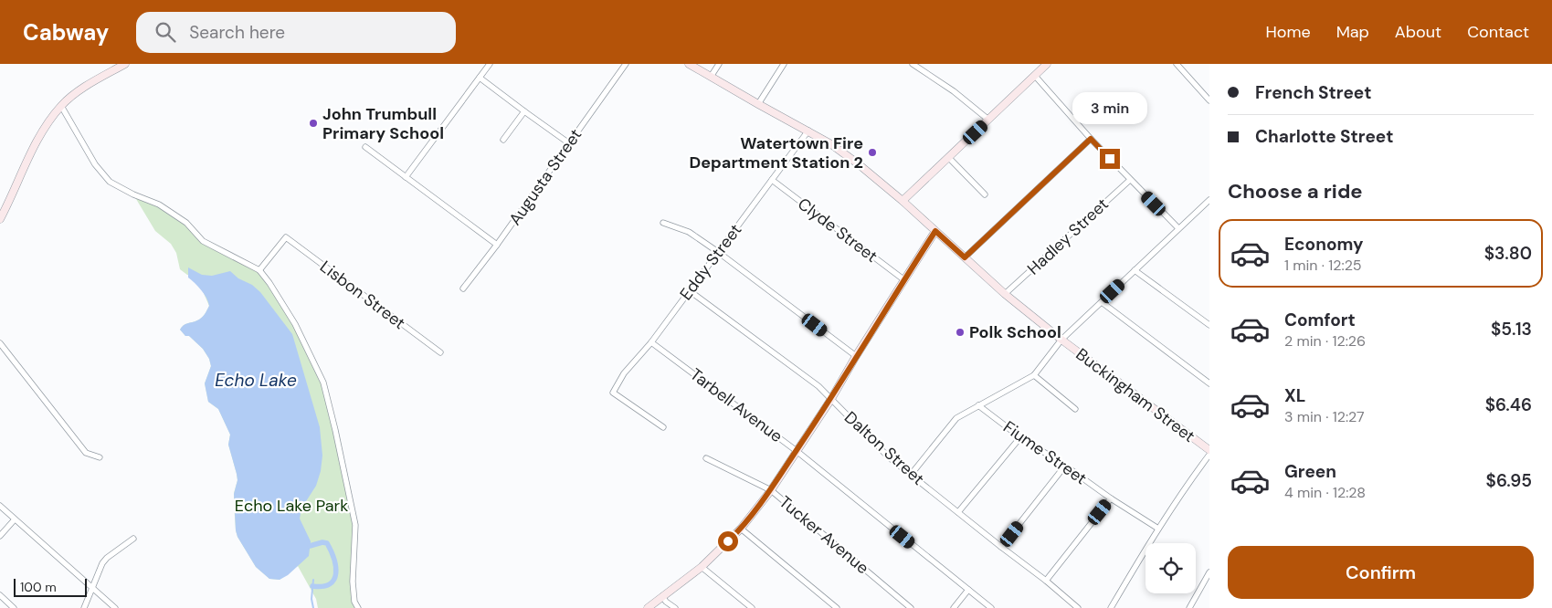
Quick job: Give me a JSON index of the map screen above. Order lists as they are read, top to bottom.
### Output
{
  "streets": {
    "main road": ["Buckingham Street"],
    "street": [
      "Augusta Street",
      "Clyde Street",
      "Hadley Street",
      "Eddy Street",
      "Lisbon Street",
      "Tarbell Avenue",
      "Dalton Street",
      "Fiume Street",
      "Tucker Avenue"
    ]
  },
  "crossings": [
    ["Clyde Street", "Eddy Street"],
    ["Hadley Street", "Buckingham Street"],
    ["Eddy Street", "Buckingham Street"],
    ["Eddy Street", "Tarbell Avenue"],
    ["Eddy Street", "Dalton Street"]
  ],
  "water": ["Echo Lake"],
  "parks": ["Echo Lake Park"],
  "places": ["John Trumbull Primary School", "Watertown Fire Department Station 2", "Polk School"],
  "scale_bar": "100 m",
  "page": {
    "header": "Cabway",
    "search": "Search here",
    "nav": [
      "Home",
      "Map",
      "About",
      "Contact"
    ],
    "banner": ["French Street", "Charlotte Street"],
    "bubble": "3 min",
    "heading": "Choose a ride",
    "list": [
      {
        "name": "Economy",
        "note": "1 min · 12:25",
        "value": "$3.80"
      },
      {
        "name": "Comfort",
        "note": "2 min · 12:26",
        "value": "$5.13"
      },
      {
        "name": "XL",
        "note": "3 min · 12:27",
        "value": "$6.46"
      },
      {
        "name": "Green",
        "note": "4 min · 12:28",
        "value": "$6.95"
      }
    ],
    "buttons": "Confirm",
    "scale": "100 m"
  }
}
